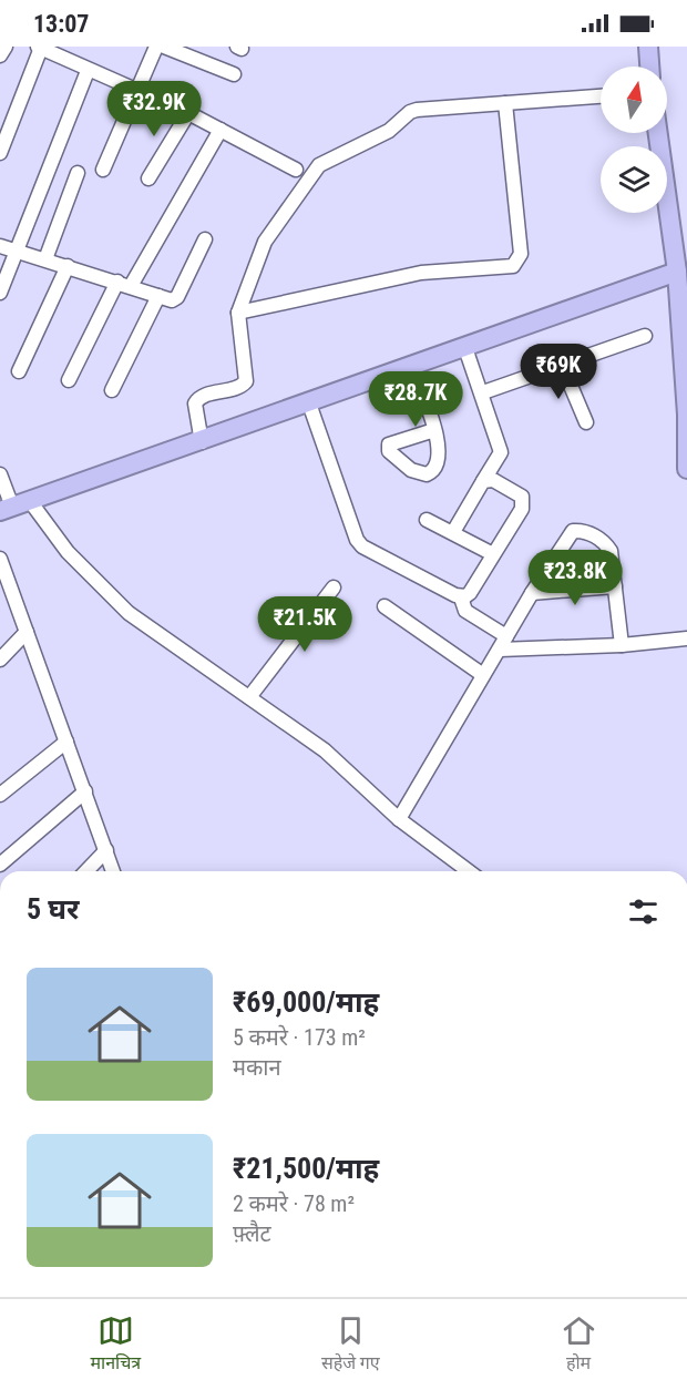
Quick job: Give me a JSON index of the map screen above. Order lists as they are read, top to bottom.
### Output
{
  "north": "top",
  "page": {
    "status": "13:07",
    "price": [
      "₹32.9K",
      "₹69K",
      "₹28.7K",
      "₹23.8K",
      "₹21.5K"
    ],
    "heading": "5 घर",
    "list": [
      {
        "name": "₹69,000/माह",
        "note": "5 कमरे · 173 m² · मकान"
      },
      {
        "name": "₹21,500/माह",
        "note": "2 कमरे · 78 m² · फ़्लैट"
      }
    ],
    "tabs": ["मानचित्र", "सहेजे गए", "होम"]
  }
}
